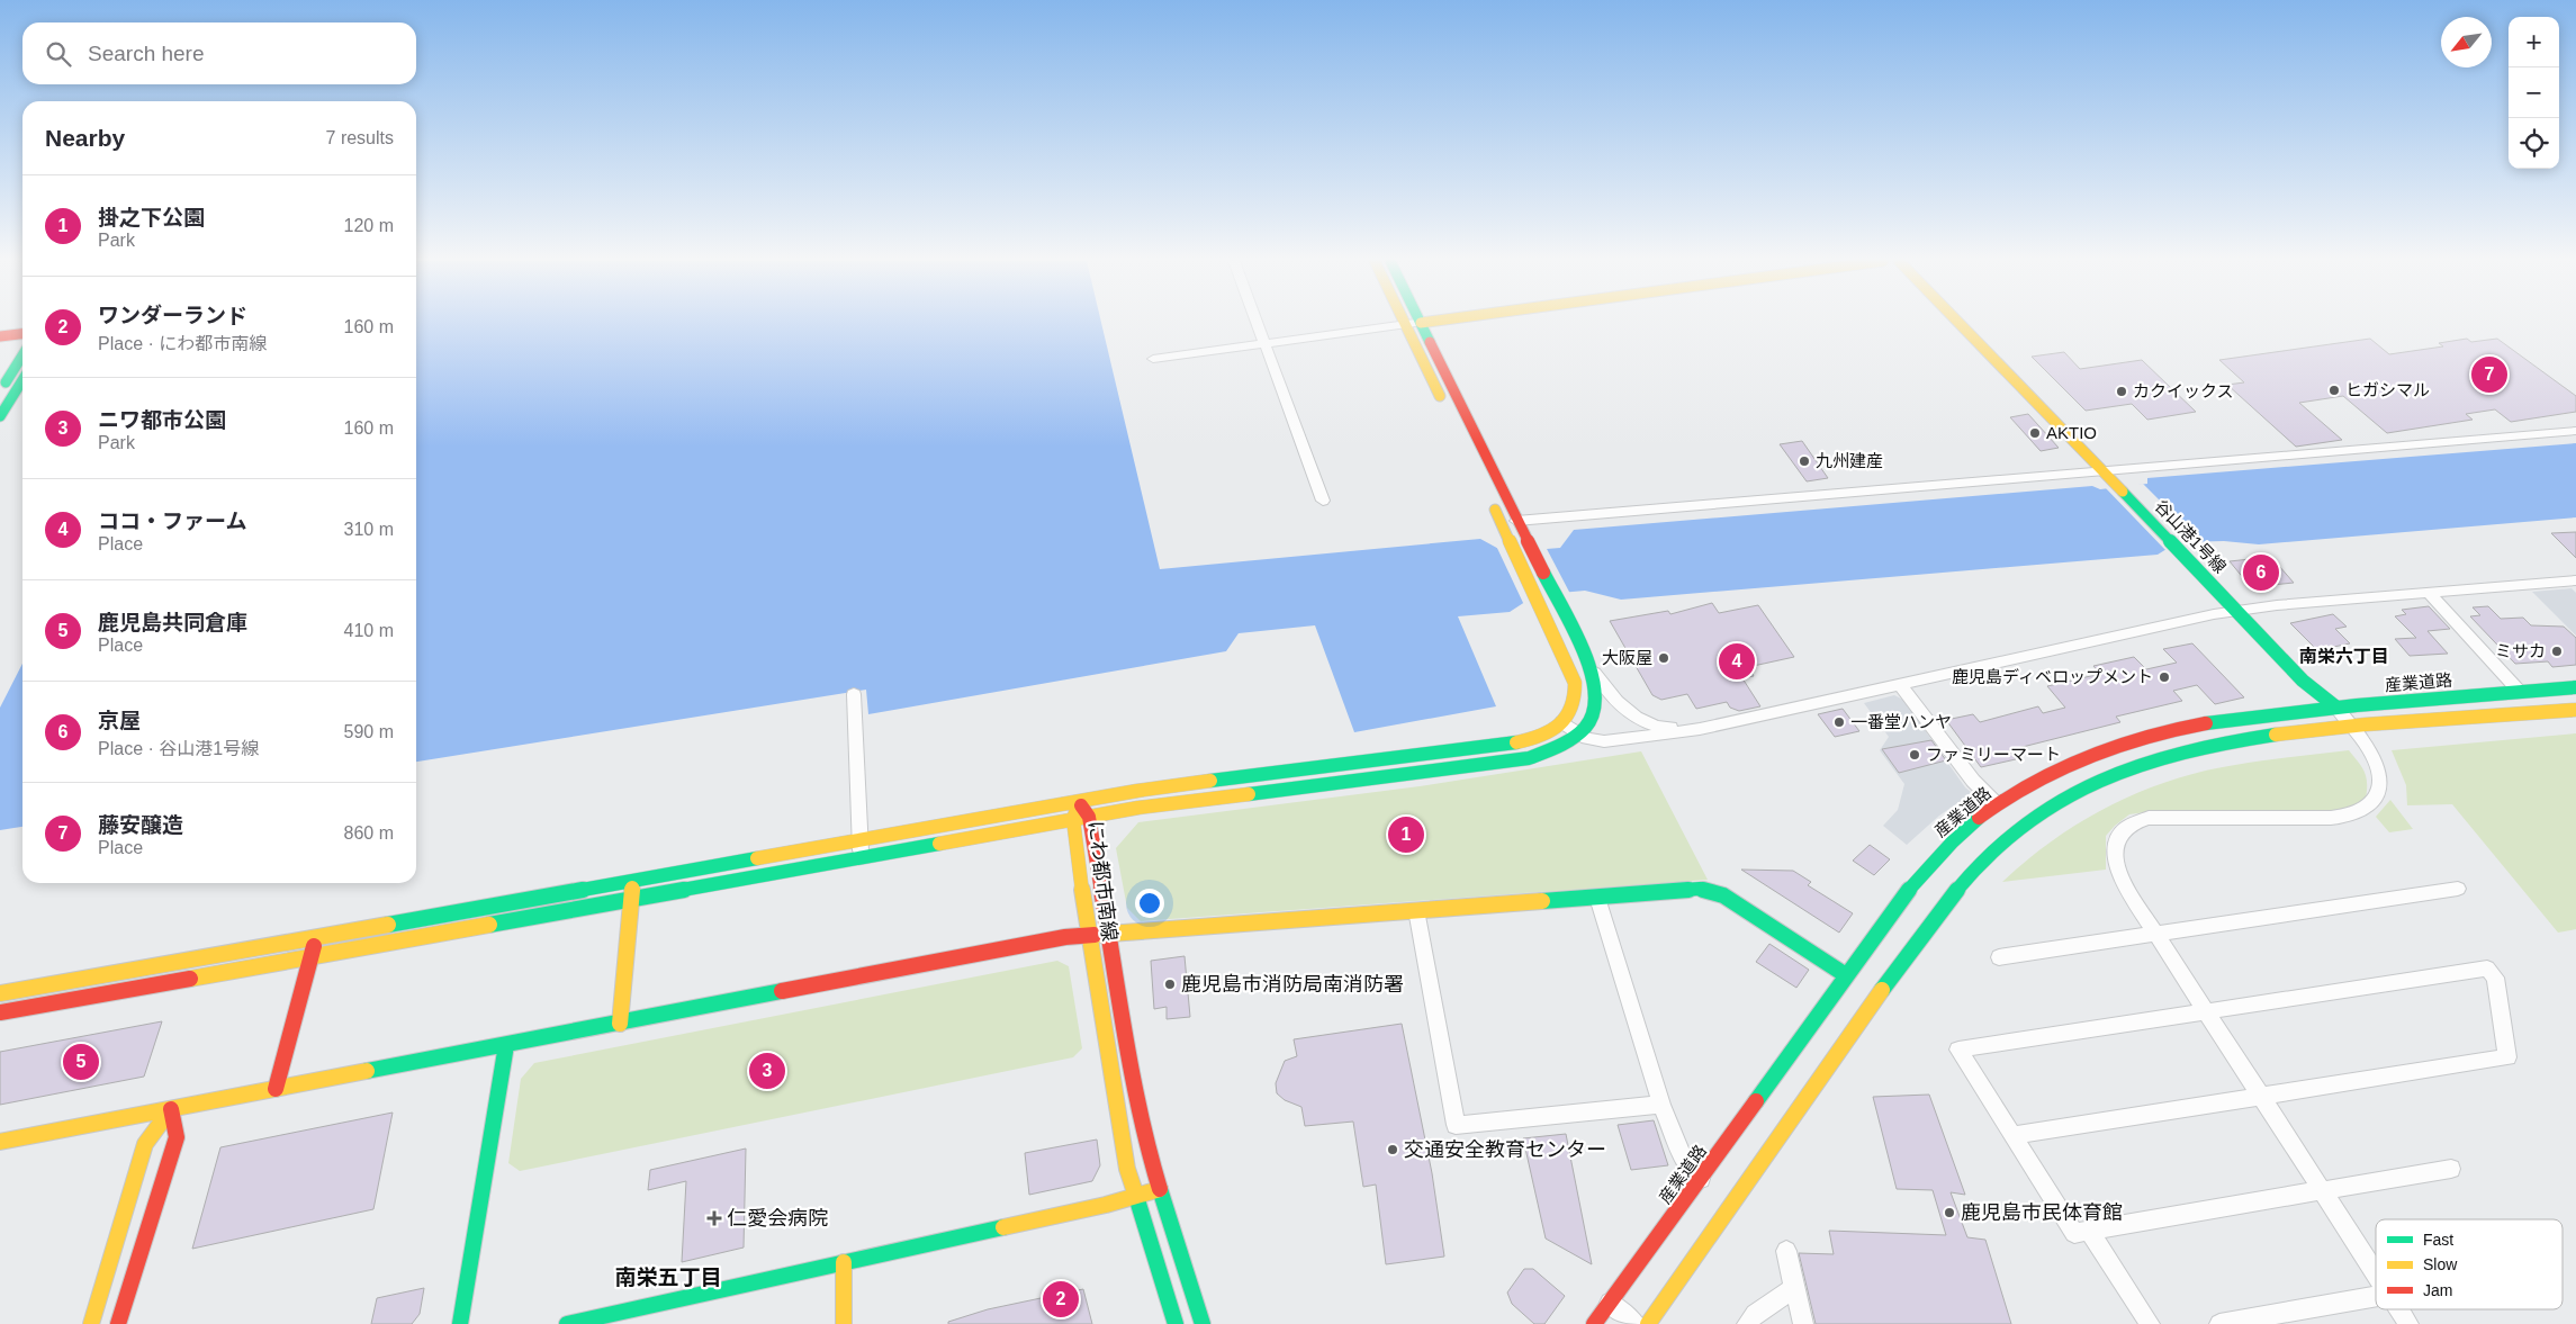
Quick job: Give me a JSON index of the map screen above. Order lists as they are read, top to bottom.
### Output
{
  "streets": {
    "street": ["谷山港1号線", "産業道路", "にわ都市南線"]
  },
  "crossings": [
    ["谷山港1号線", "産業道路"]
  ],
  "districts": ["南栄六丁目", "南栄五丁目"],
  "places": {
    "other": [
      "ヒガシマル",
      "カクイックス",
      "AKTIO",
      "九州建産",
      "ミサカ",
      "大阪屋",
      "鹿児島ディベロップメント",
      "一番堂ハンヤ",
      "ファミリーマート",
      "鹿児島市消防局南消防署",
      "交通安全教育センター",
      "鹿児島市民体育館"
    ],
    "health": ["仁愛会病院"]
  },
  "legend": ["Fast", "Slow", "Jam"],
  "north": "bottom left",
  "page": {
    "map_buttons": ["+", "−"],
    "search": "Search here",
    "heading": ["Nearby", "7 results"],
    "list": [
      {
        "mark": "1",
        "name": "掛之下公園",
        "note": "Park",
        "value": "120 m"
      },
      {
        "mark": "2",
        "name": "ワンダーランド",
        "note": "Place · にわ都市南線",
        "value": "160 m"
      },
      {
        "mark": "3",
        "name": "ニワ都市公園",
        "note": "Park",
        "value": "160 m"
      },
      {
        "mark": "4",
        "name": "ココ・ファーム",
        "note": "Place",
        "value": "310 m"
      },
      {
        "mark": "5",
        "name": "鹿児島共同倉庫",
        "note": "Place",
        "value": "410 m"
      },
      {
        "mark": "6",
        "name": "京屋",
        "note": "Place · 谷山港1号線",
        "value": "590 m"
      },
      {
        "mark": "7",
        "name": "藤安醸造",
        "note": "Place",
        "value": "860 m"
      }
    ],
    "pins": [
      "7",
      "6",
      "4",
      "1",
      "5",
      "3",
      "2"
    ]
  }
}
